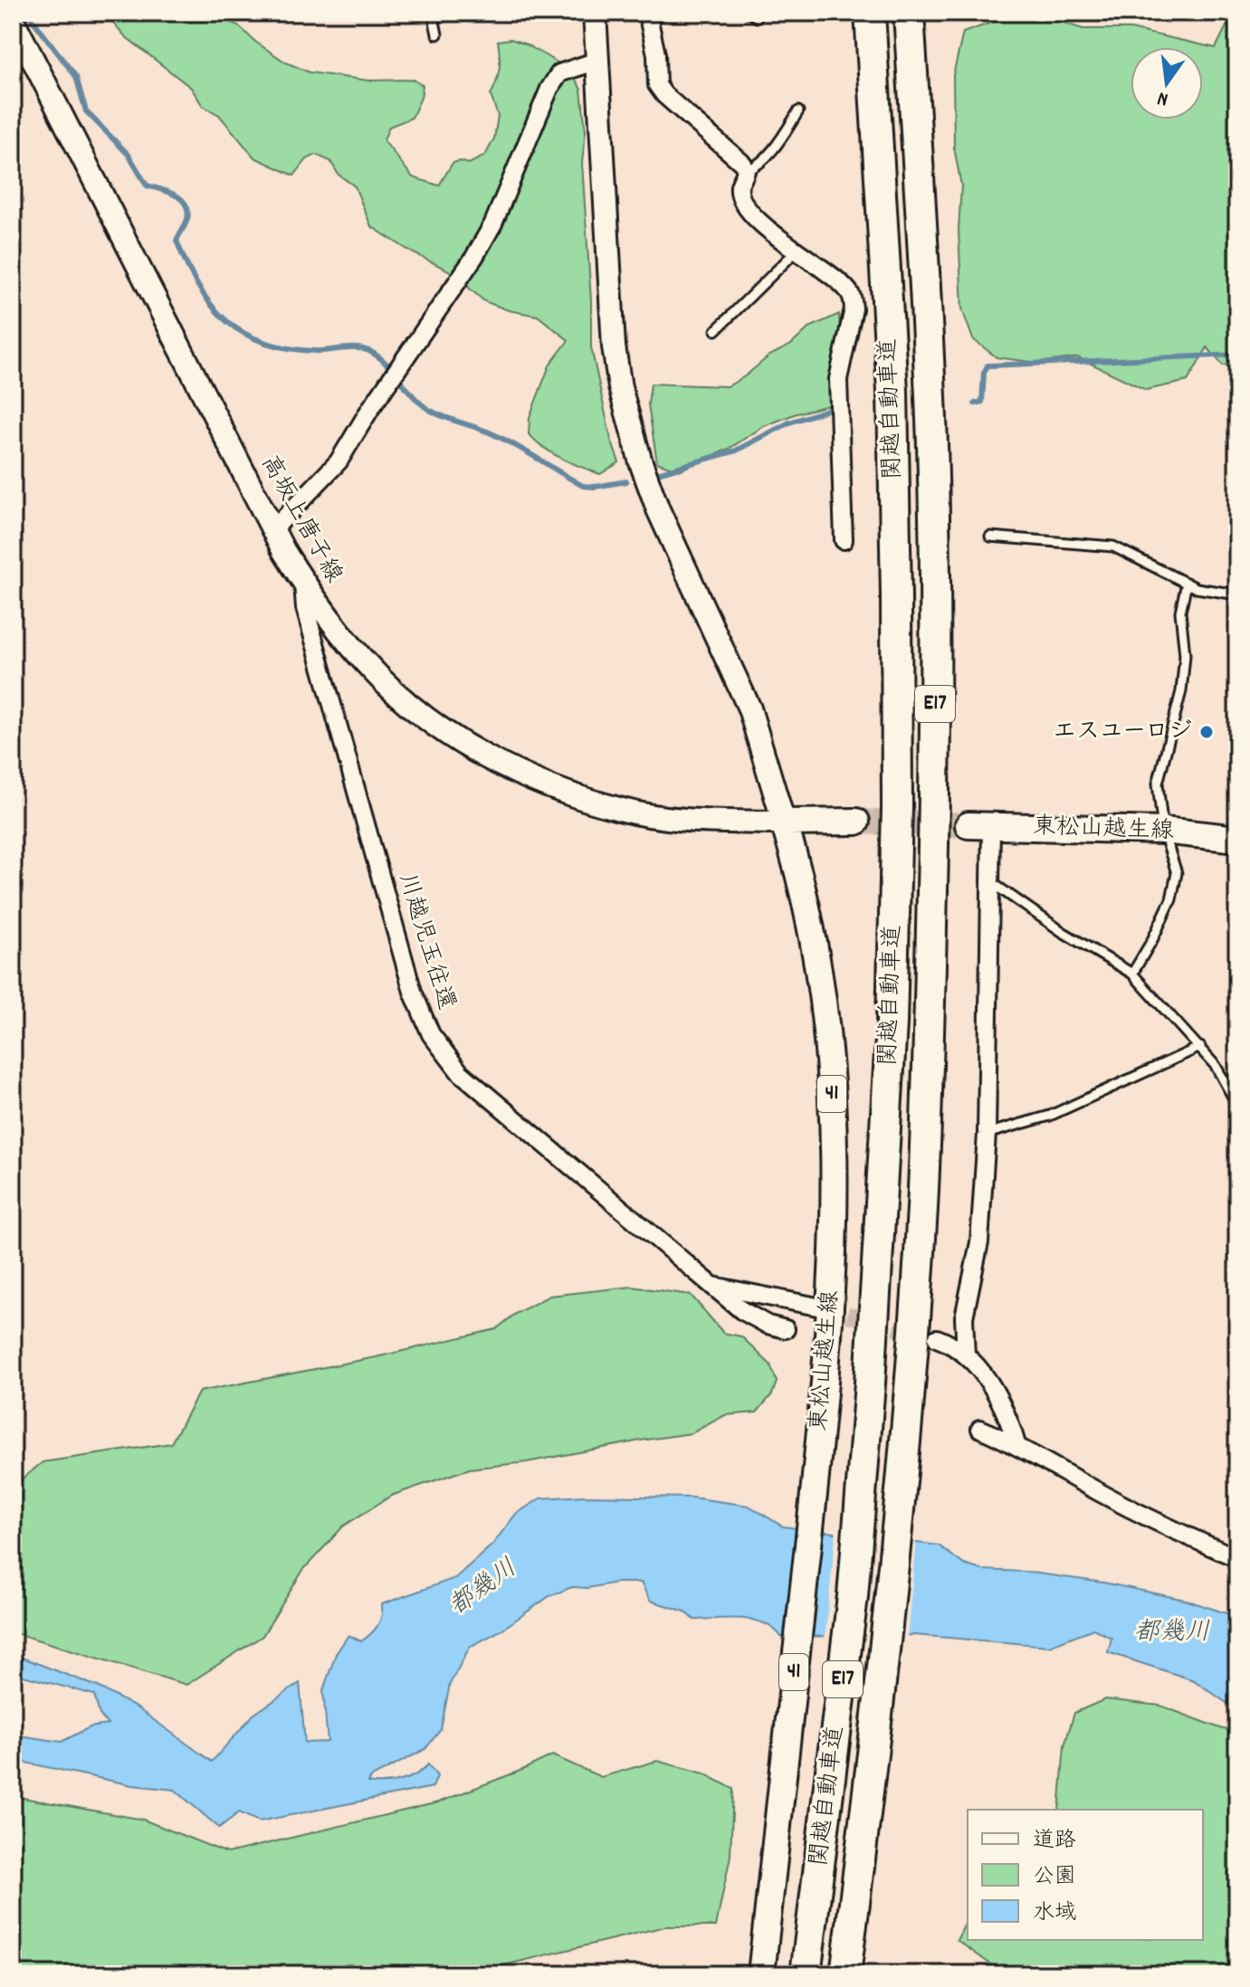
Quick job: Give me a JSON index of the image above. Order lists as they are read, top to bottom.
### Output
{
  "streets": {
    "highway": ["関越自動車道", "E17"],
    "main road": ["高坂上唐子線", "東松山越生線", "41"],
    "street": ["川越児玉往還"]
  },
  "crossings": [
    ["高坂上唐子線", "東松山越生線"],
    ["高坂上唐子線", "川越児玉往還"]
  ],
  "water": ["都幾川"],
  "places": ["エスユーロジ"],
  "legend": ["道路", "公園", "水域"],
  "north": "bottom"
}
